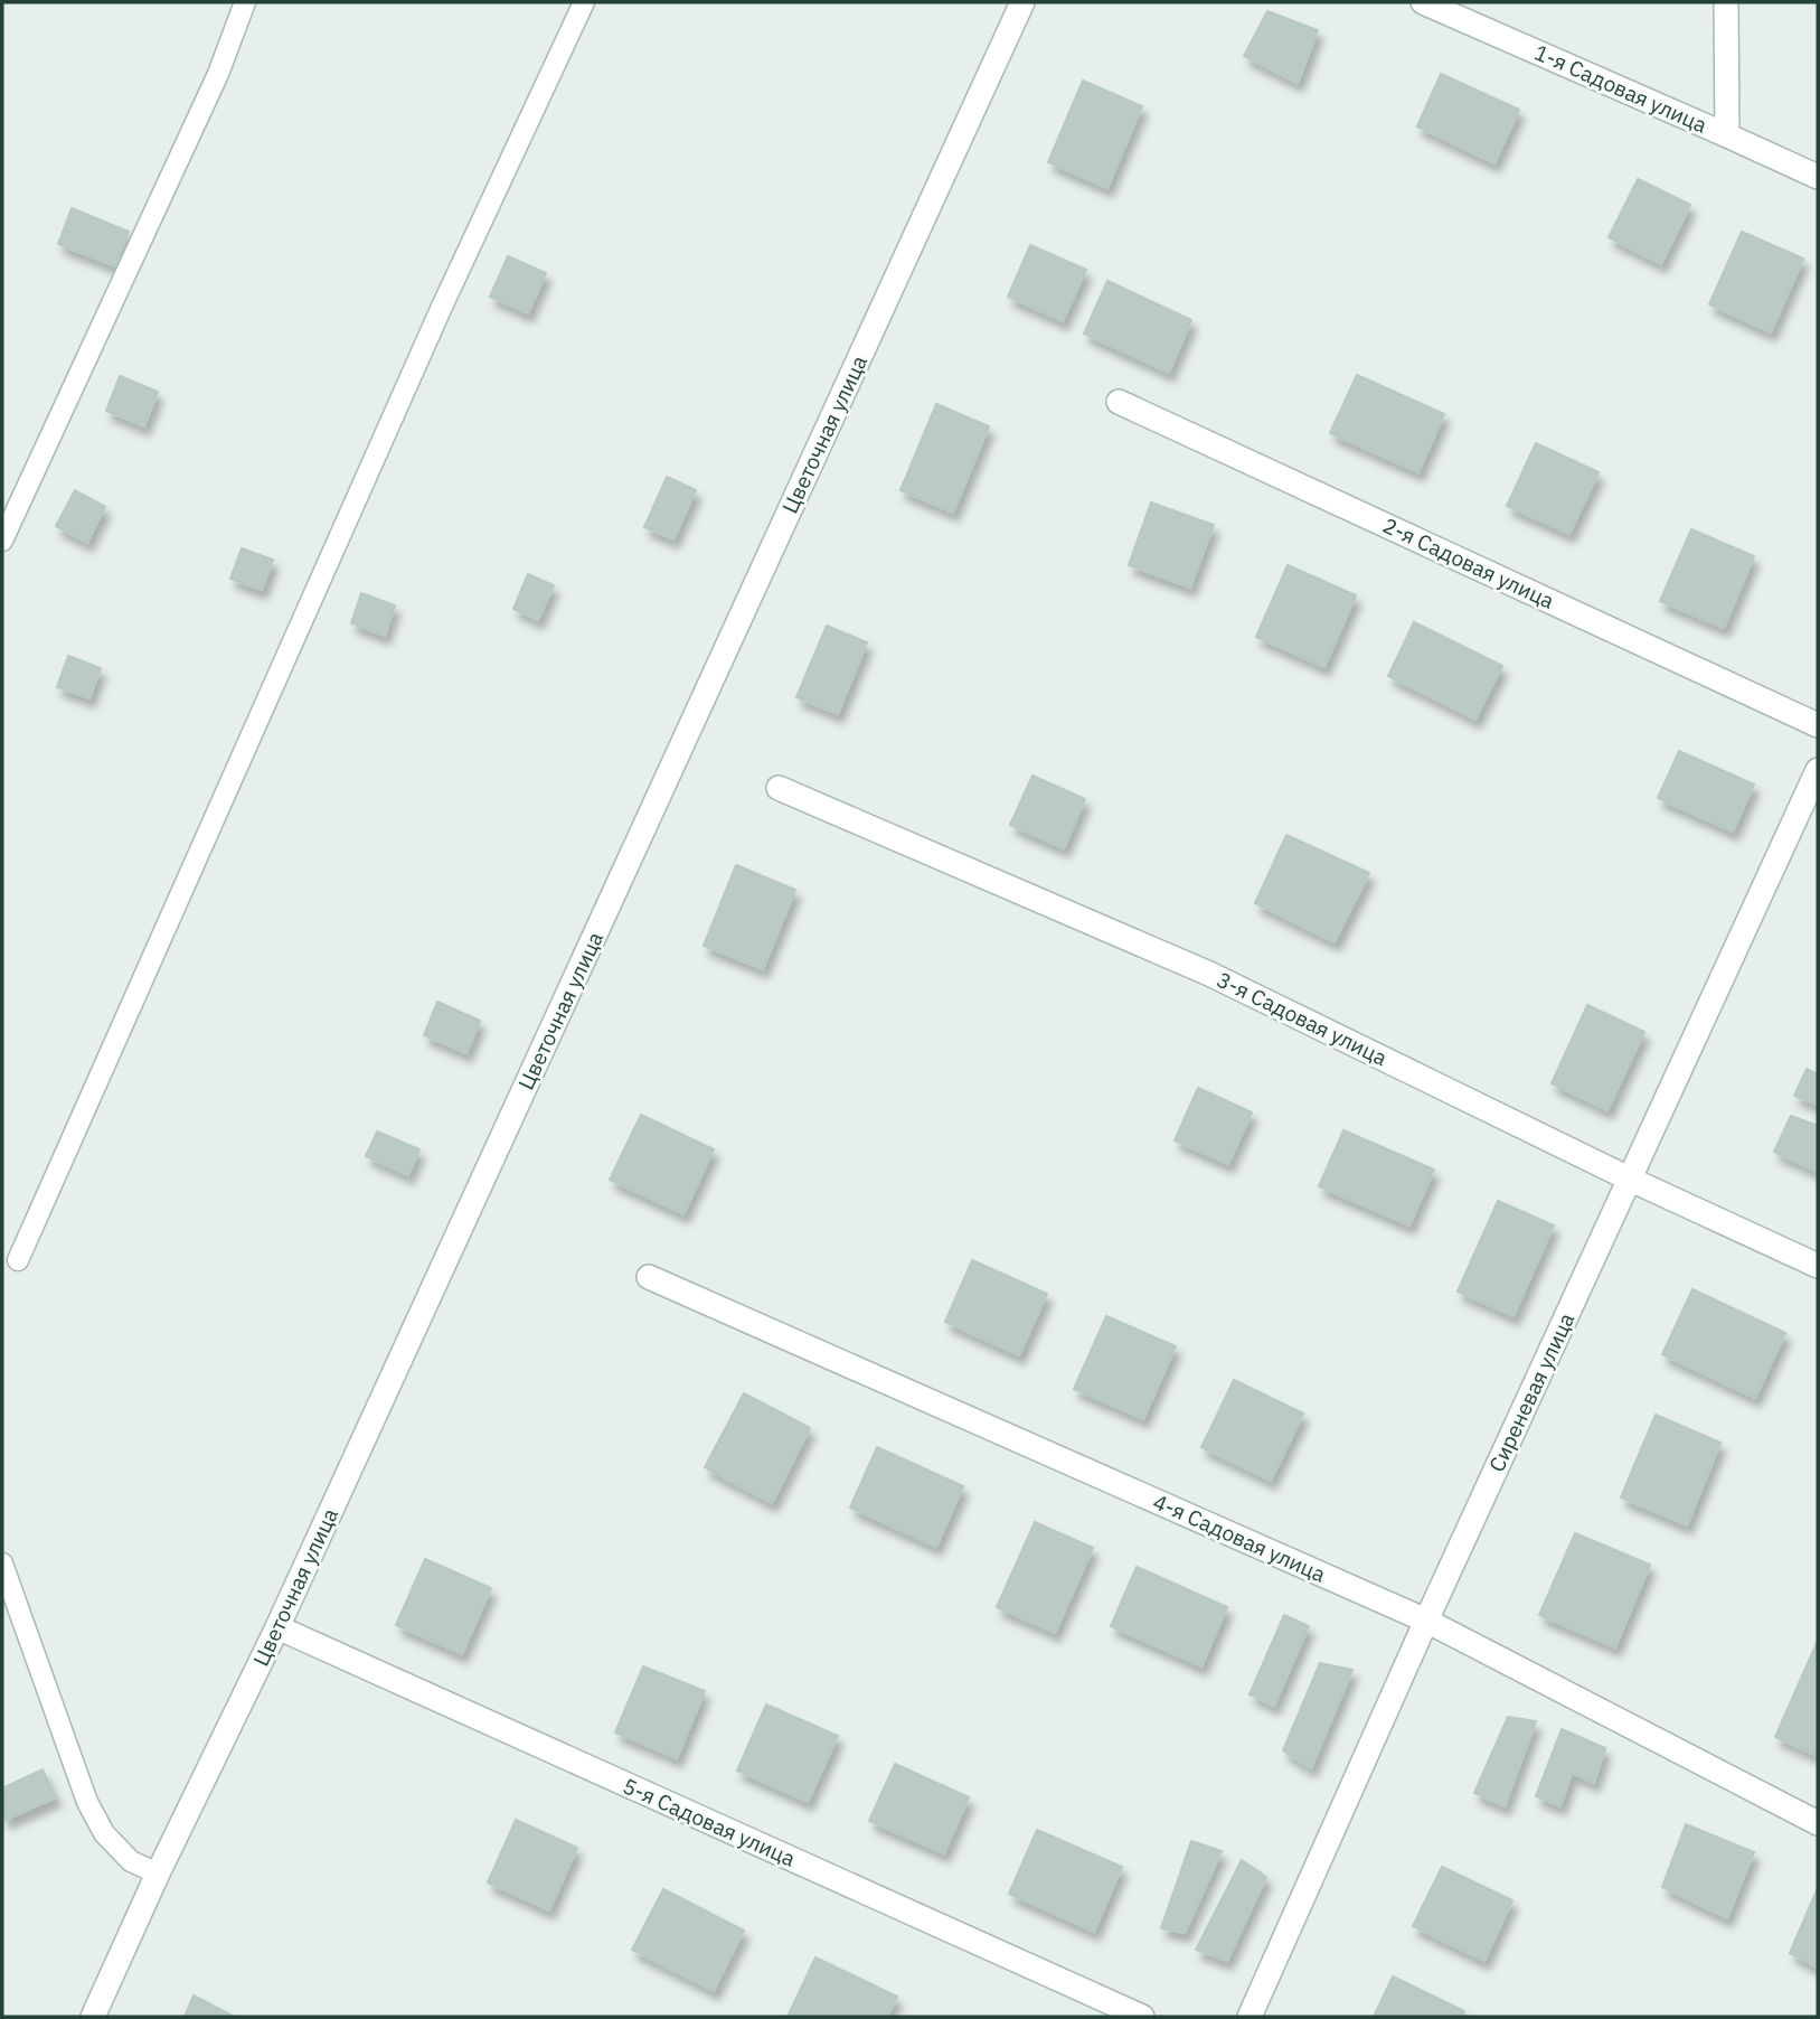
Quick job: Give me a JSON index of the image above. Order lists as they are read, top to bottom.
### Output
{
  "streets": {
    "street": [
      "1-я Садовая улица",
      "Цветочная улица",
      "2-я Садовая улица",
      "3-я Садовая улица",
      "Сиреневая улица",
      "4-я Садовая улица",
      "5-я Садовая улица"
    ]
  },
  "crossings": [
    ["Цветочная улица", "5-я Садовая улица"],
    ["3-я Садовая улица", "Сиреневая улица"],
    ["Сиреневая улица", "4-я Садовая улица"]
  ]
}
